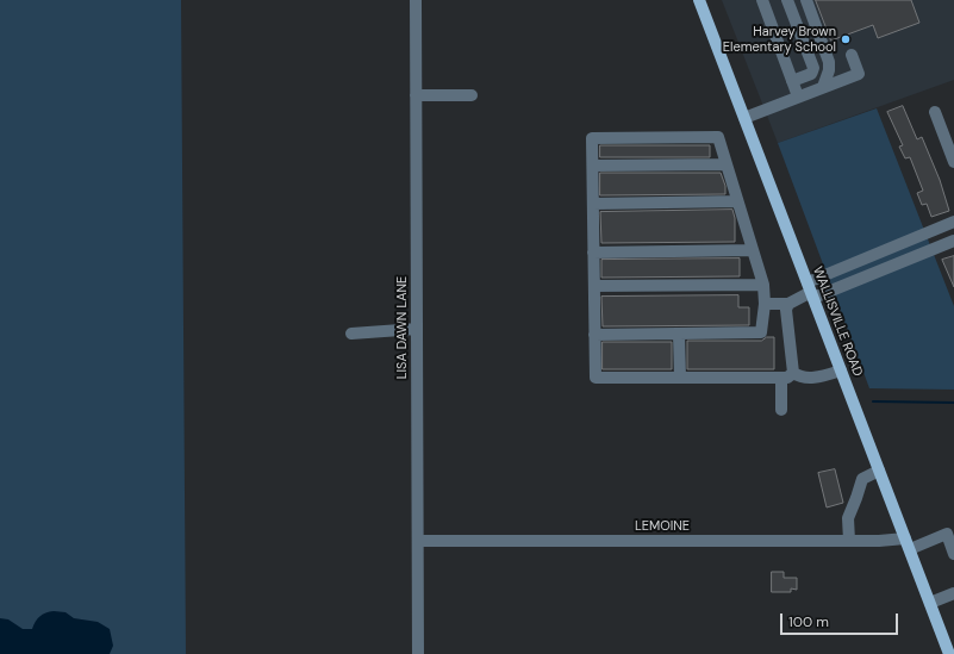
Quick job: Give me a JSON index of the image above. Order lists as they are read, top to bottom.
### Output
{
  "streets": {
    "main road": ["WALLISVILLE ROAD"],
    "street": ["LISA DAWN LANE", "LEMOINE"]
  },
  "crossings": [
    ["WALLISVILLE ROAD", "LEMOINE"],
    ["LISA DAWN LANE", "LEMOINE"]
  ],
  "places": ["Harvey Brown Elementary School"],
  "scale_bar": "100 m"
}
